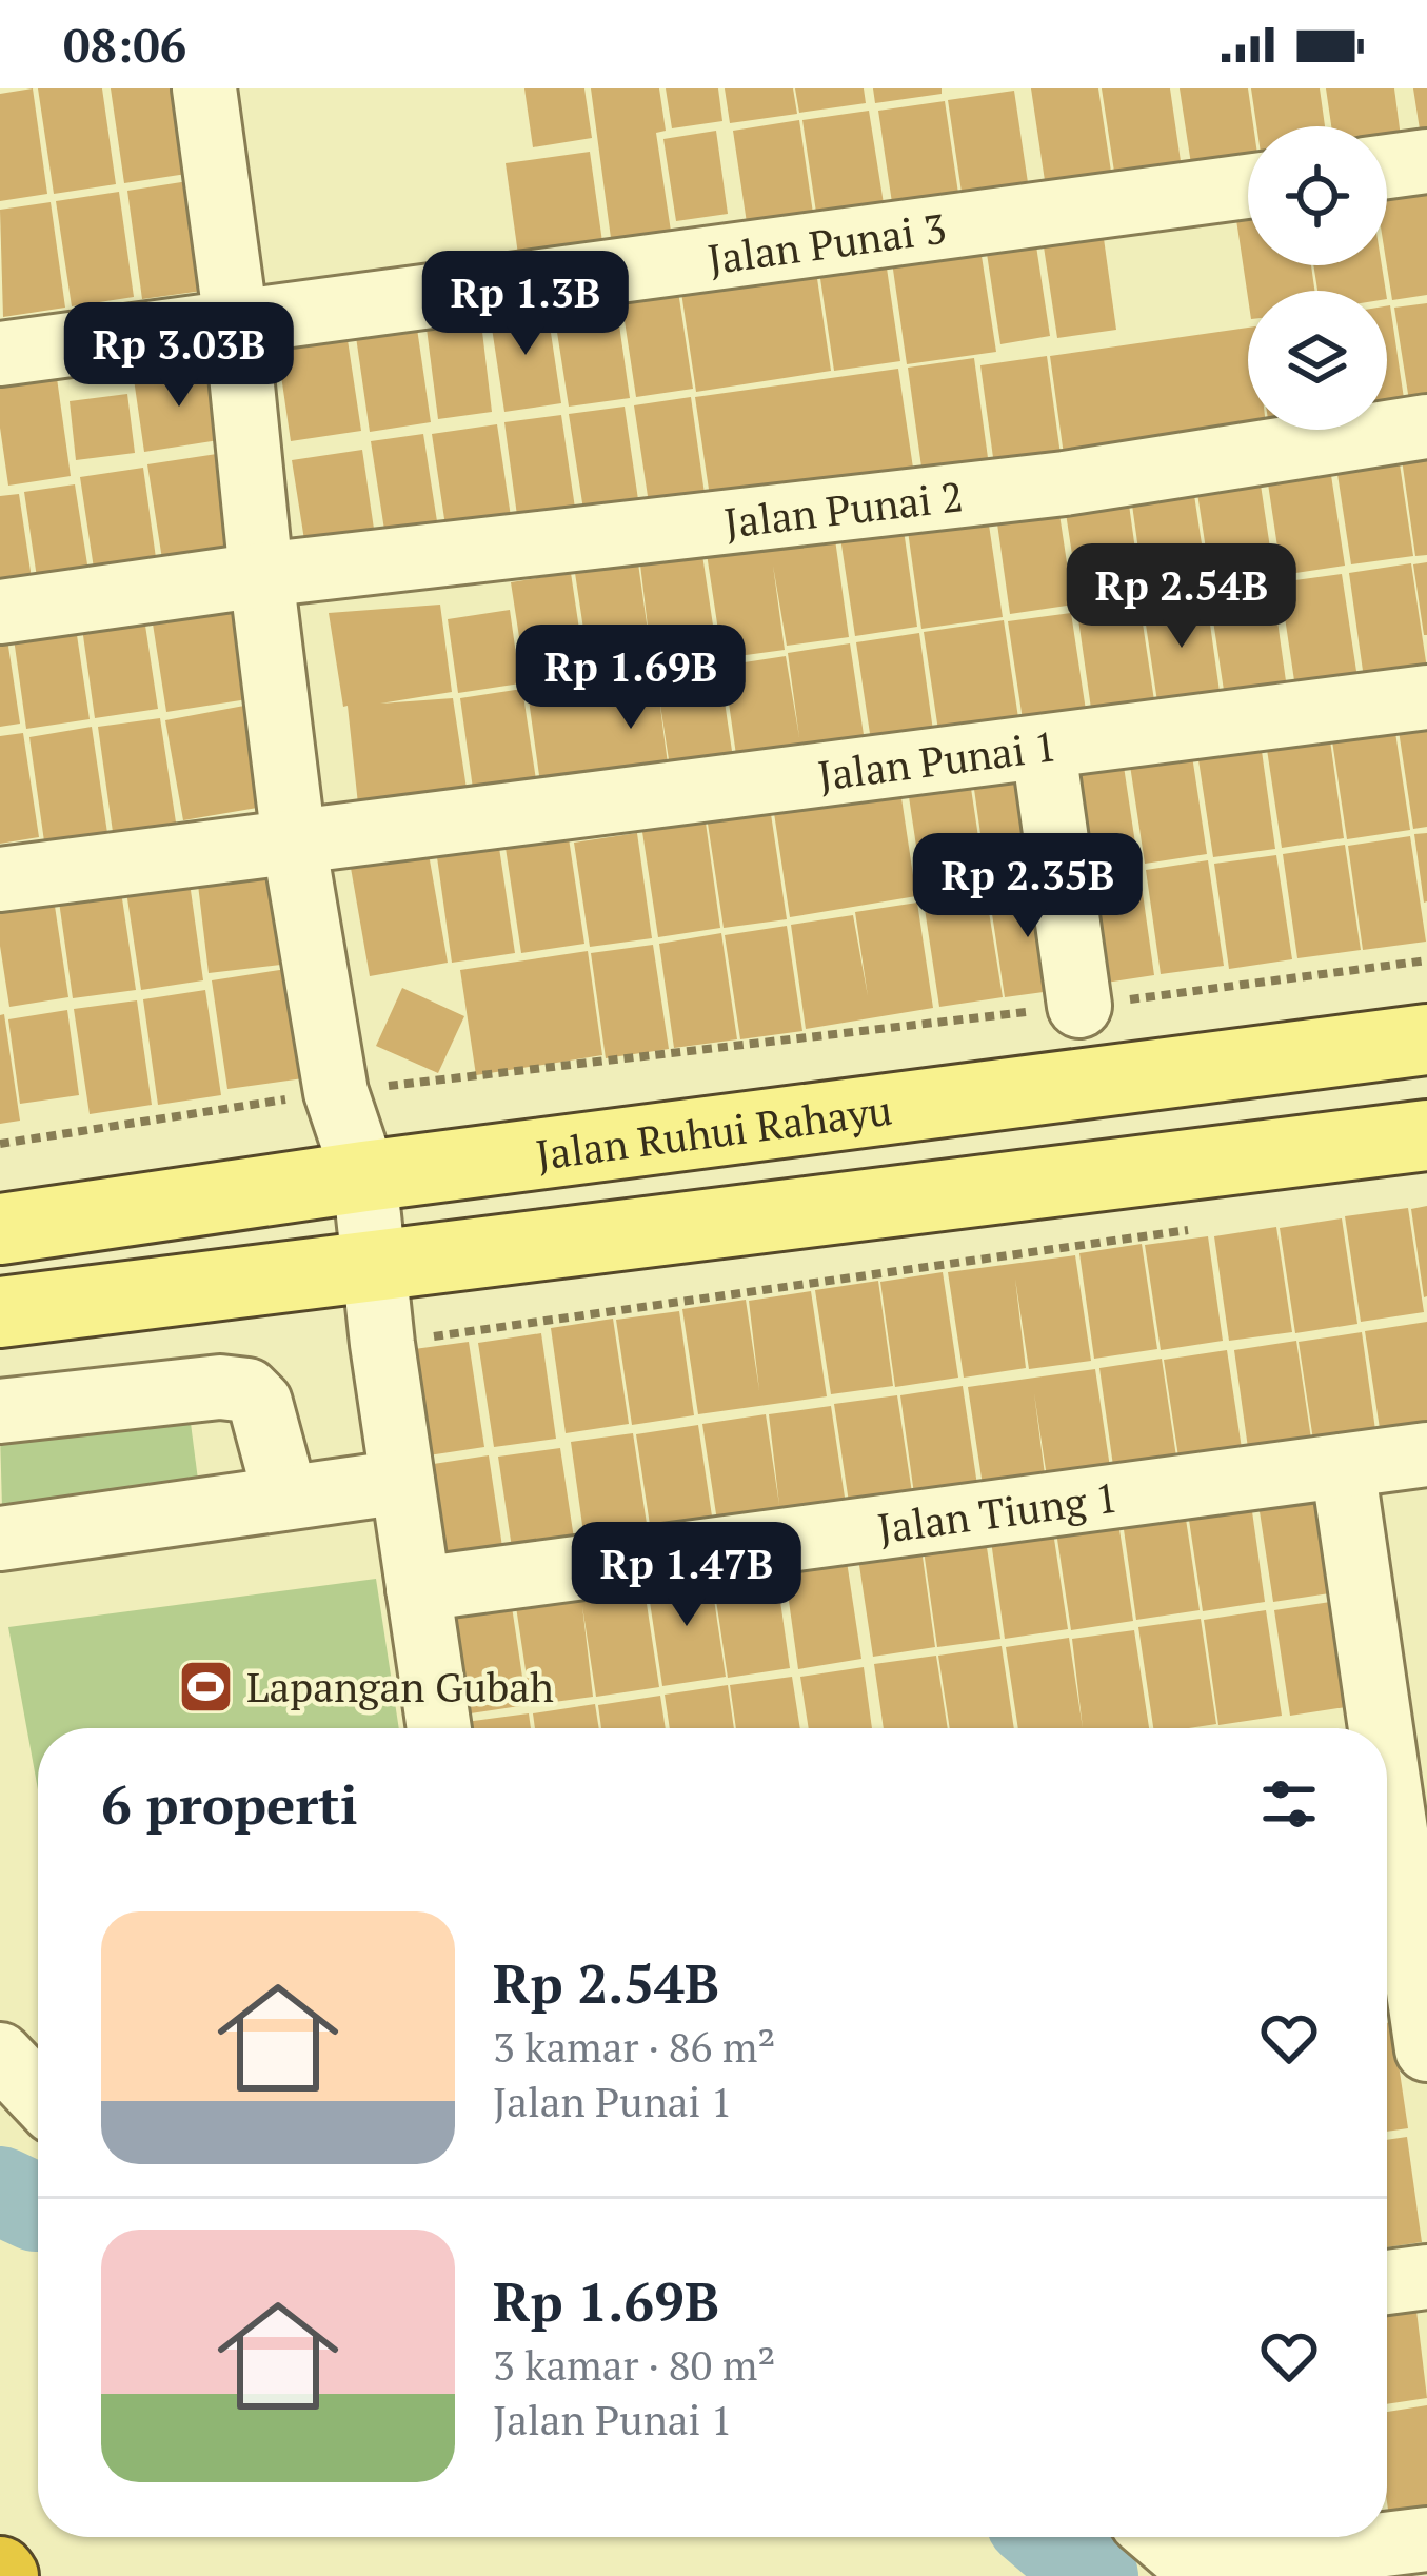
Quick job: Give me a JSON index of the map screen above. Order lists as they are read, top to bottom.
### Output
{
  "streets": {
    "main road": ["Jalan Ruhui Rahayu"],
    "street": [
      "Jalan Punai 3",
      "Jalan Punai 2",
      "Jalan Punai 1",
      "Jalan Tiung 1"
    ]
  },
  "places": {
    "sports": ["Lapangan Gubah"]
  },
  "page": {
    "status": "08:06",
    "price": [
      "Rp 1.3B",
      "Rp 3.03B",
      "Rp 2.54B",
      "Rp 1.69B",
      "Rp 2.35B",
      "Rp 1.47B"
    ],
    "heading": "6 properti",
    "list": [
      {
        "name": "Rp 2.54B",
        "note": "3 kamar · 86 m² · Jalan Punai 1"
      },
      {
        "name": "Rp 1.69B",
        "note": "3 kamar · 80 m² · Jalan Punai 1"
      }
    ]
  }
}
